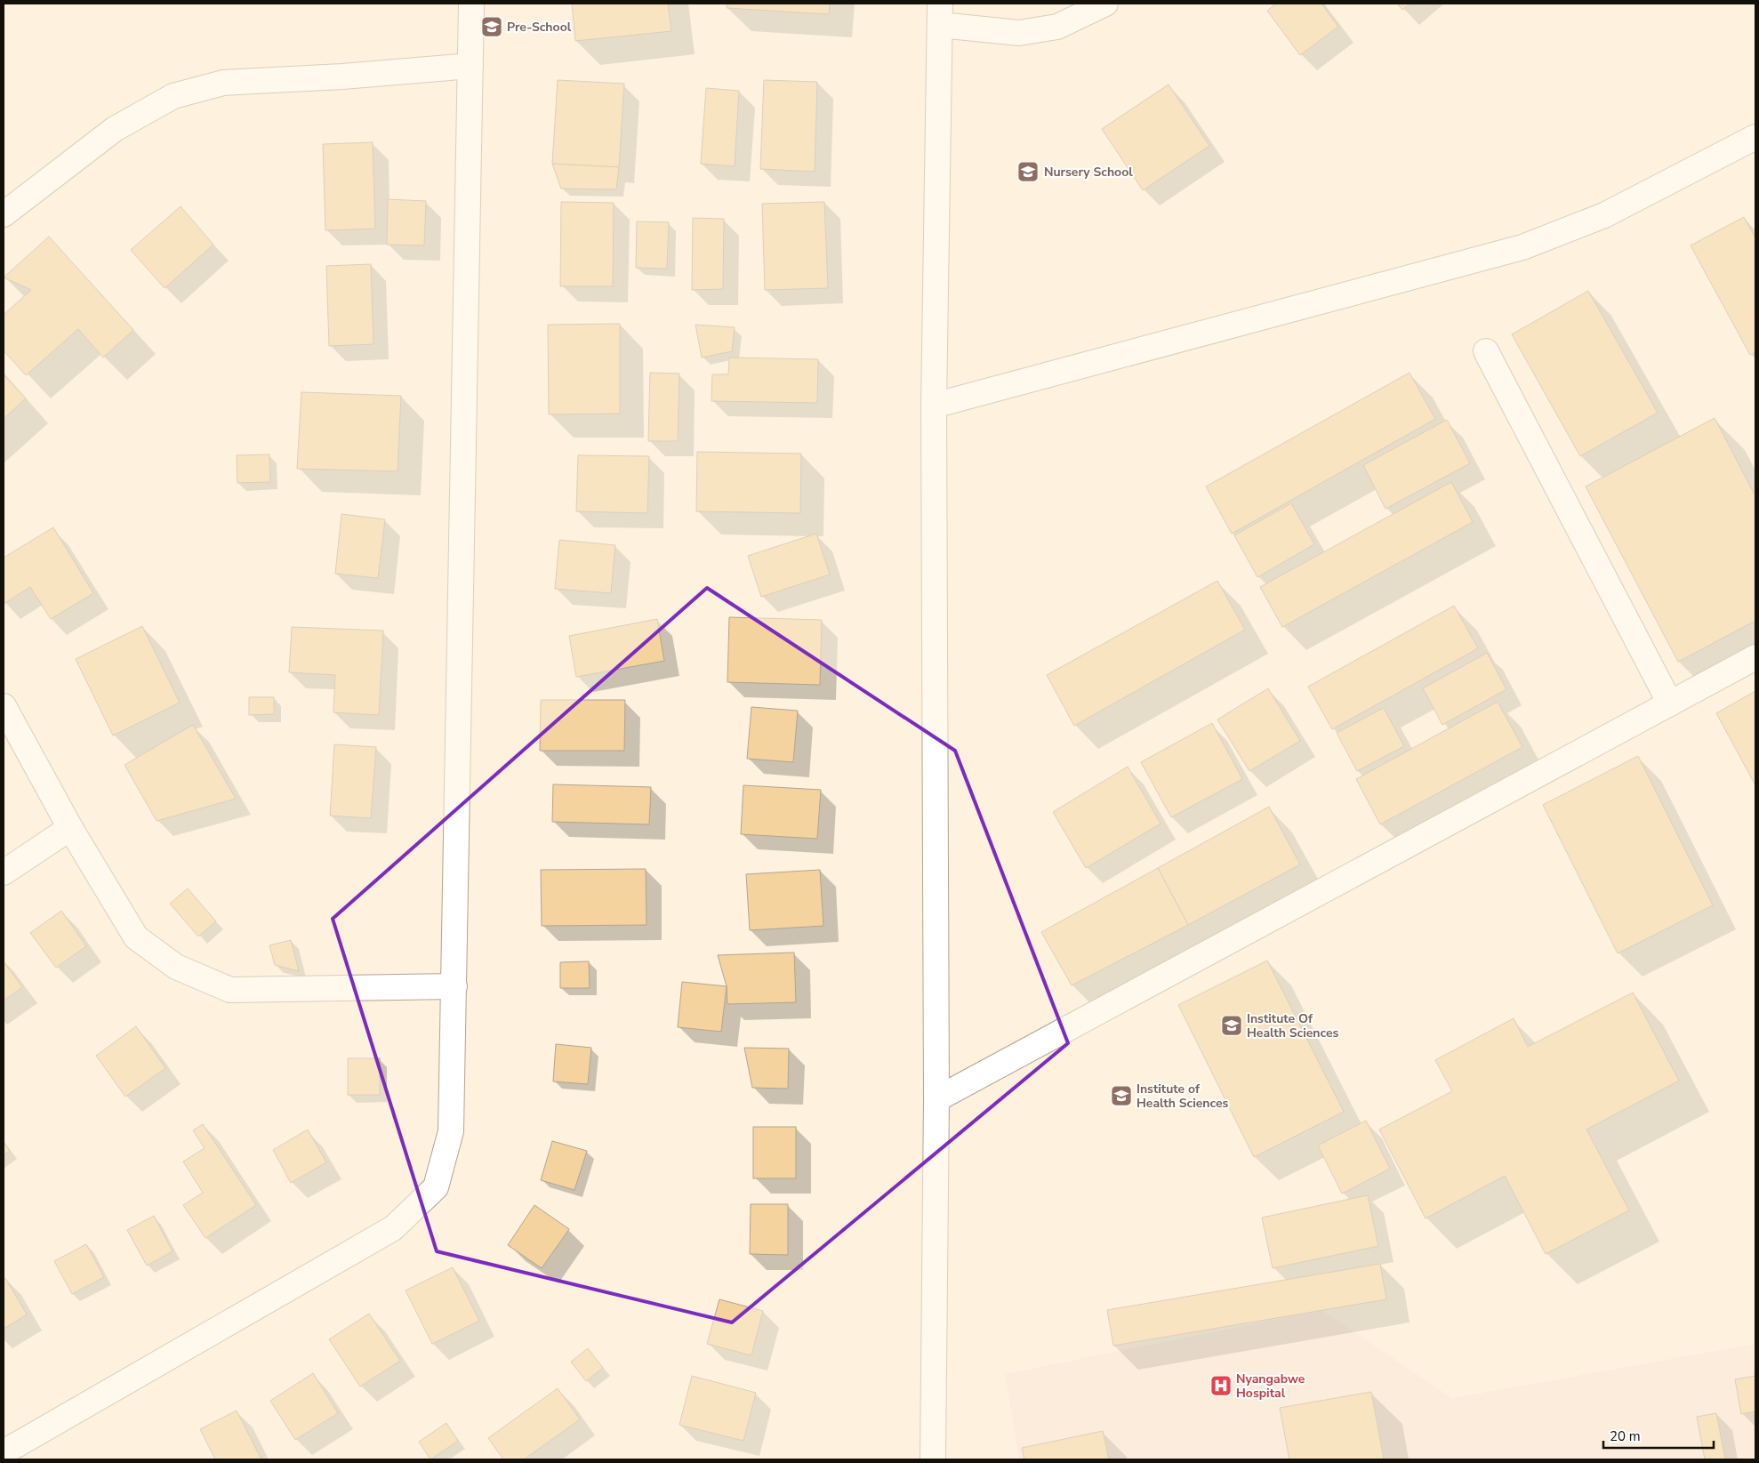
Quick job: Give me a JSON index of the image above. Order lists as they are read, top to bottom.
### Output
{
  "places": {
    "school or university": [
      "Pre-School",
      "Nursery School",
      "Institute Of Health Sciences",
      "Institute of Health Sciences"
    ],
    "hospital": ["Nyangabwe Hospital"]
  },
  "scale_bar": "20 m"
}
